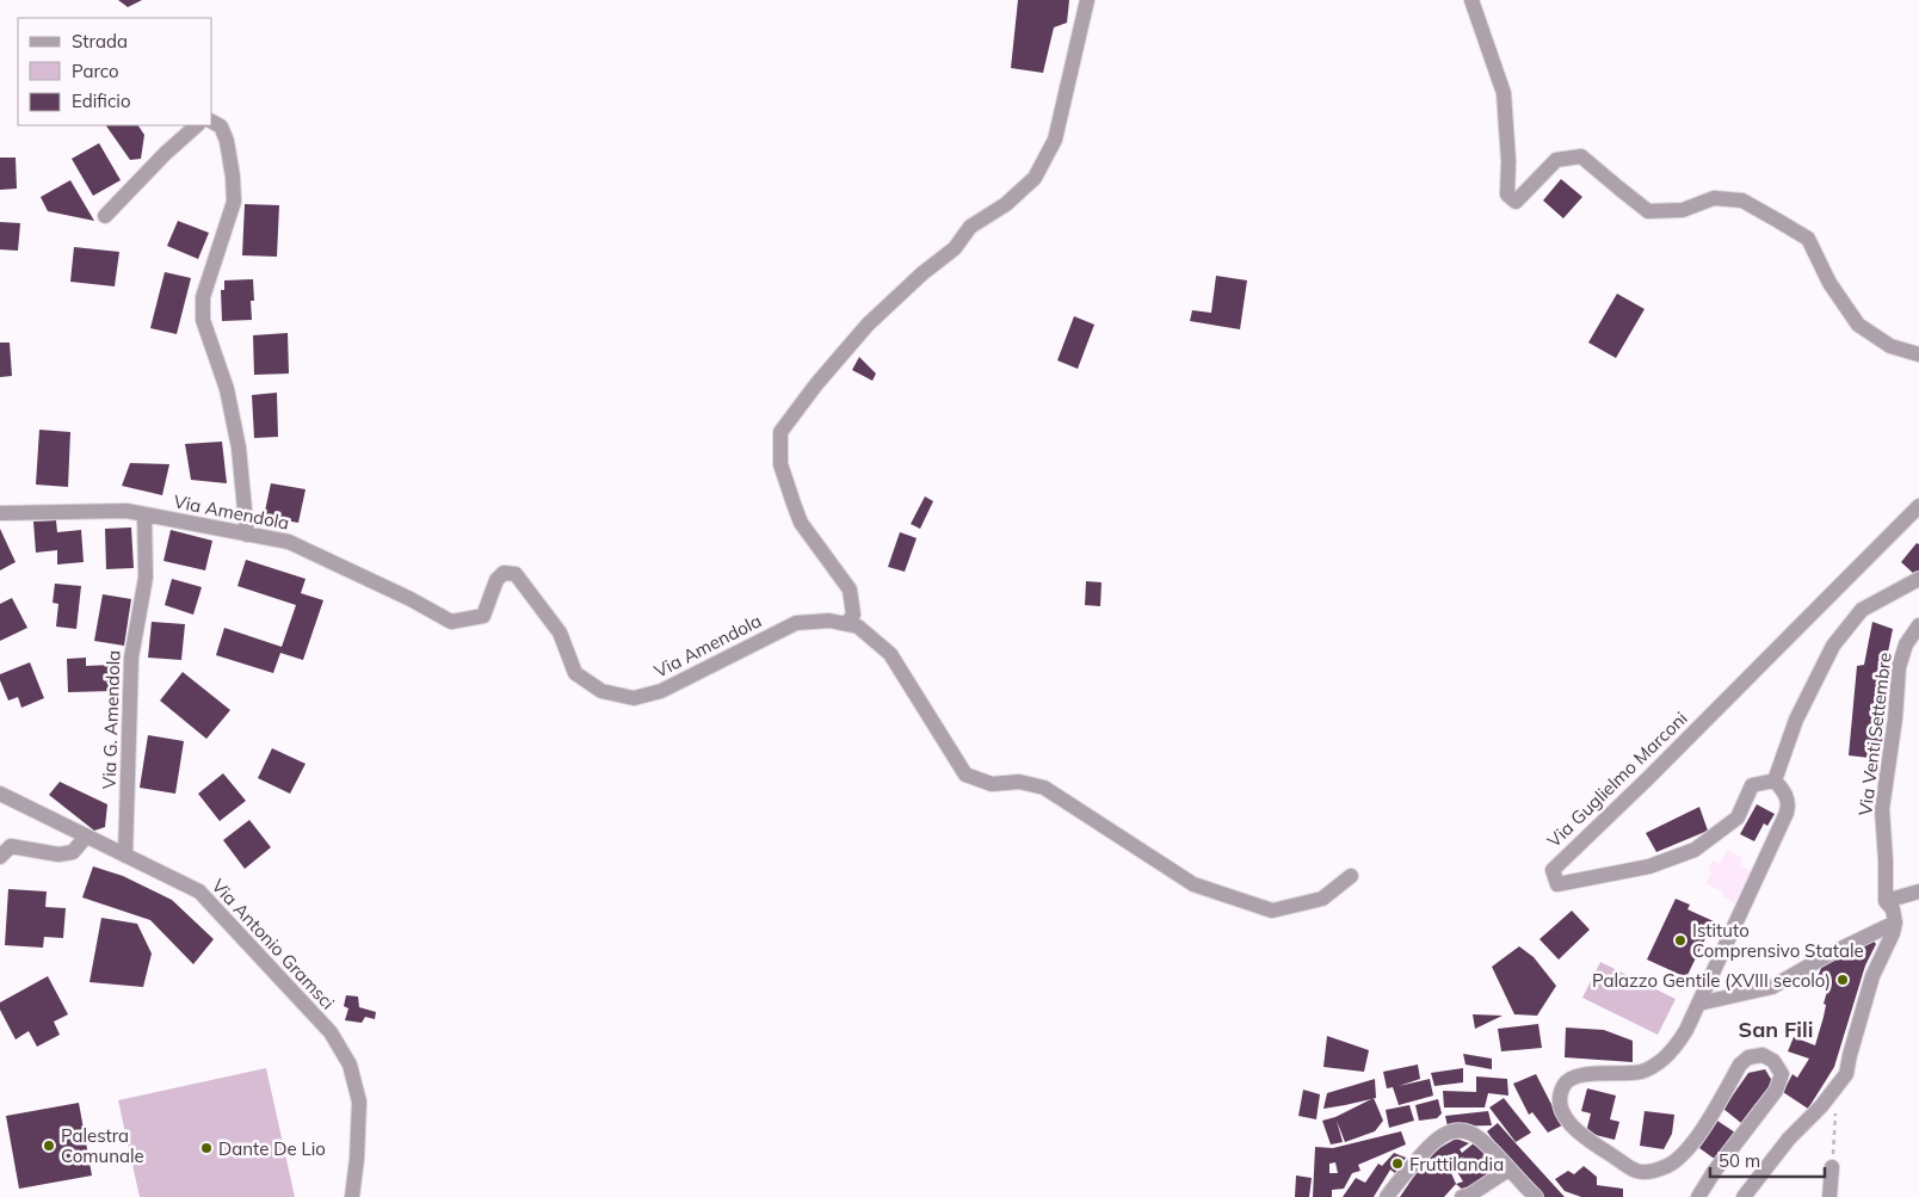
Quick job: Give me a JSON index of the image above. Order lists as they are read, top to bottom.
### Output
{
  "streets": {
    "street": [
      "Via Amendola",
      "Via G. Amendola",
      "Via Venti Settembre",
      "Via Guglielmo Marconi",
      "Via Antonio Gramsci"
    ]
  },
  "crossings": [
    ["Via Amendola", "Via G. Amendola"],
    ["Via G. Amendola", "Via Antonio Gramsci"]
  ],
  "districts": ["San Fili"],
  "places": [
    "Istituto Comprensivo Statale",
    "Palazzo Gentile (XVIII secolo)",
    "Palestra Comunale",
    "Dante De Lio",
    "Fruttilandia"
  ],
  "legend": ["Strada", "Parco", "Edificio"],
  "scale_bar": "50 m"
}
